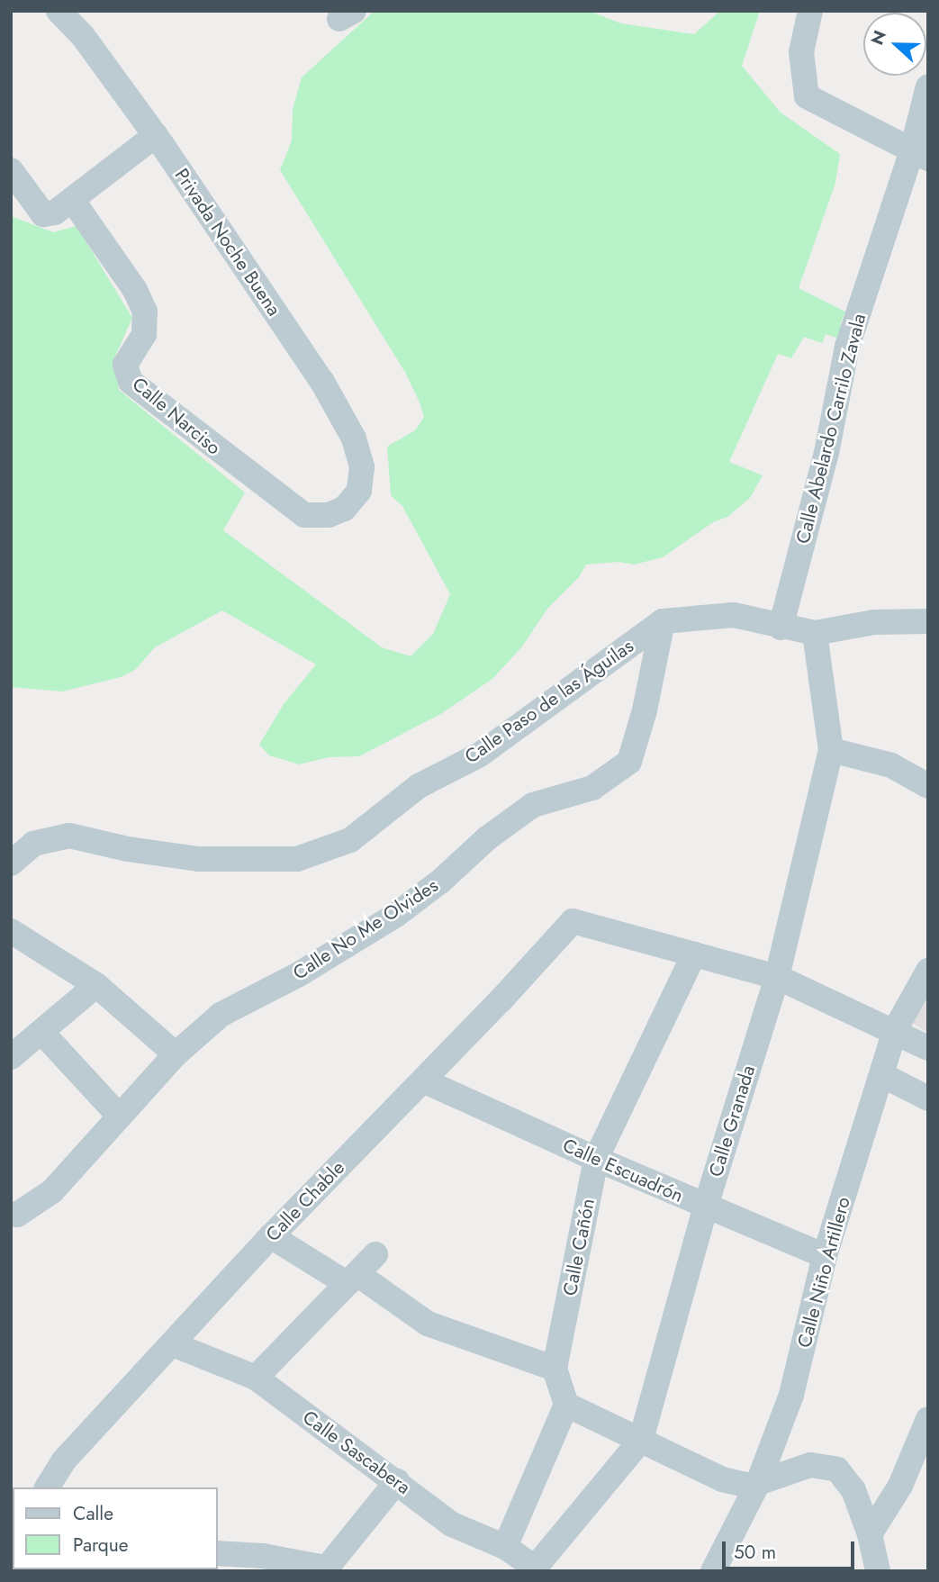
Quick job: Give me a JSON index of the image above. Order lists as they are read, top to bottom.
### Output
{
  "streets": {
    "street": [
      "Privada Noche Buena",
      "Calle Narciso",
      "Calle Abelardo Carrilo Zavala",
      "Calle Paso de las Águilas",
      "Calle No Me Olvides",
      "Calle Granada",
      "Calle Escuadrón",
      "Calle Chable",
      "Calle Cañón",
      "Calle Niño Artillero",
      "Calle Sascabera"
    ]
  },
  "crossings": [
    ["Privada Noche Buena", "Calle Narciso"],
    ["Calle Paso de las Águilas", "Calle No Me Olvides"],
    ["Calle Granada", "Calle Escuadrón"],
    ["Calle Granada", "Calle Sascabera"],
    ["Calle Escuadrón", "Calle Chable"],
    ["Calle Escuadrón", "Calle Cañón"],
    ["Calle Escuadrón", "Calle Niño Artillero"],
    ["Calle Chable", "Calle Cañón"],
    ["Calle Chable", "Calle Sascabera"]
  ],
  "legend": ["Calle", "Parque"],
  "scale_bar": "50 m",
  "north": "left"
}
